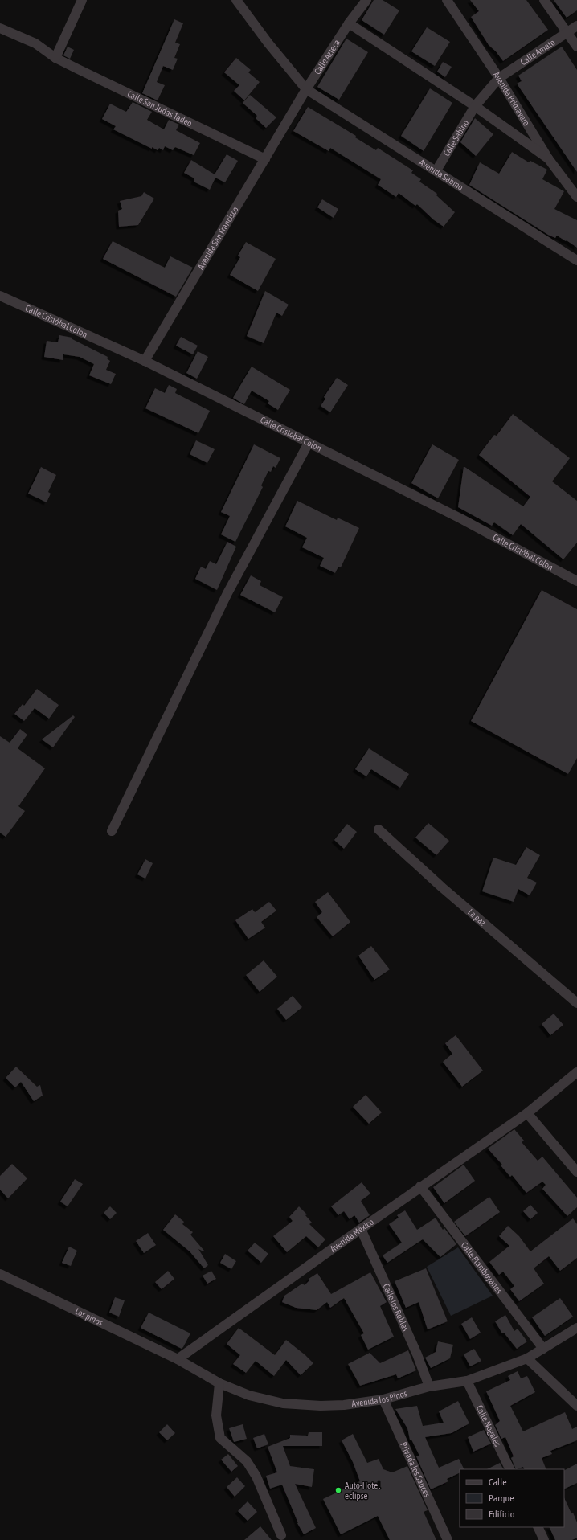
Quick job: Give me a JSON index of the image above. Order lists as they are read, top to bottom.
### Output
{
  "streets": {
    "street": [
      "Calle Amate",
      "Calle Azteca",
      "Avenida Primavera",
      "Calle San Judas Tadeo",
      "Calle Sabino",
      "Avenida Sabino",
      "Avenida San Francisco",
      "Calle Cristóbal Colon",
      "La paz",
      "Avenida México",
      "Calle Flamboyanes",
      "Calle los Robles",
      "Los pinos",
      "Avenida los Pinos",
      "Calle Nogales",
      "Privada los Sauces"
    ]
  },
  "crossings": [
    ["Calle Amate", "Avenida Primavera"],
    ["Calle Amate", "Calle Sabino"],
    ["Calle Azteca", "Avenida Sabino"],
    ["Calle Azteca", "Avenida San Francisco"],
    ["Calle San Judas Tadeo", "Avenida San Francisco"],
    ["Calle Sabino", "Avenida Sabino"],
    ["Avenida San Francisco", "Calle Cristóbal Colon"],
    ["Avenida México", "Calle Flamboyanes"],
    ["Avenida México", "Calle los Robles"],
    ["Avenida México", "Los pinos"],
    ["Avenida México", "Avenida los Pinos"],
    ["Calle Flamboyanes", "Avenida los Pinos"],
    ["Calle los Robles", "Avenida los Pinos"],
    ["Los pinos", "Avenida los Pinos"],
    ["Avenida los Pinos", "Calle Nogales"],
    ["Avenida los Pinos", "Privada los Sauces"]
  ],
  "places": ["Auto-Hotel eclipse"],
  "legend": ["Calle", "Parque", "Edificio"]
}
